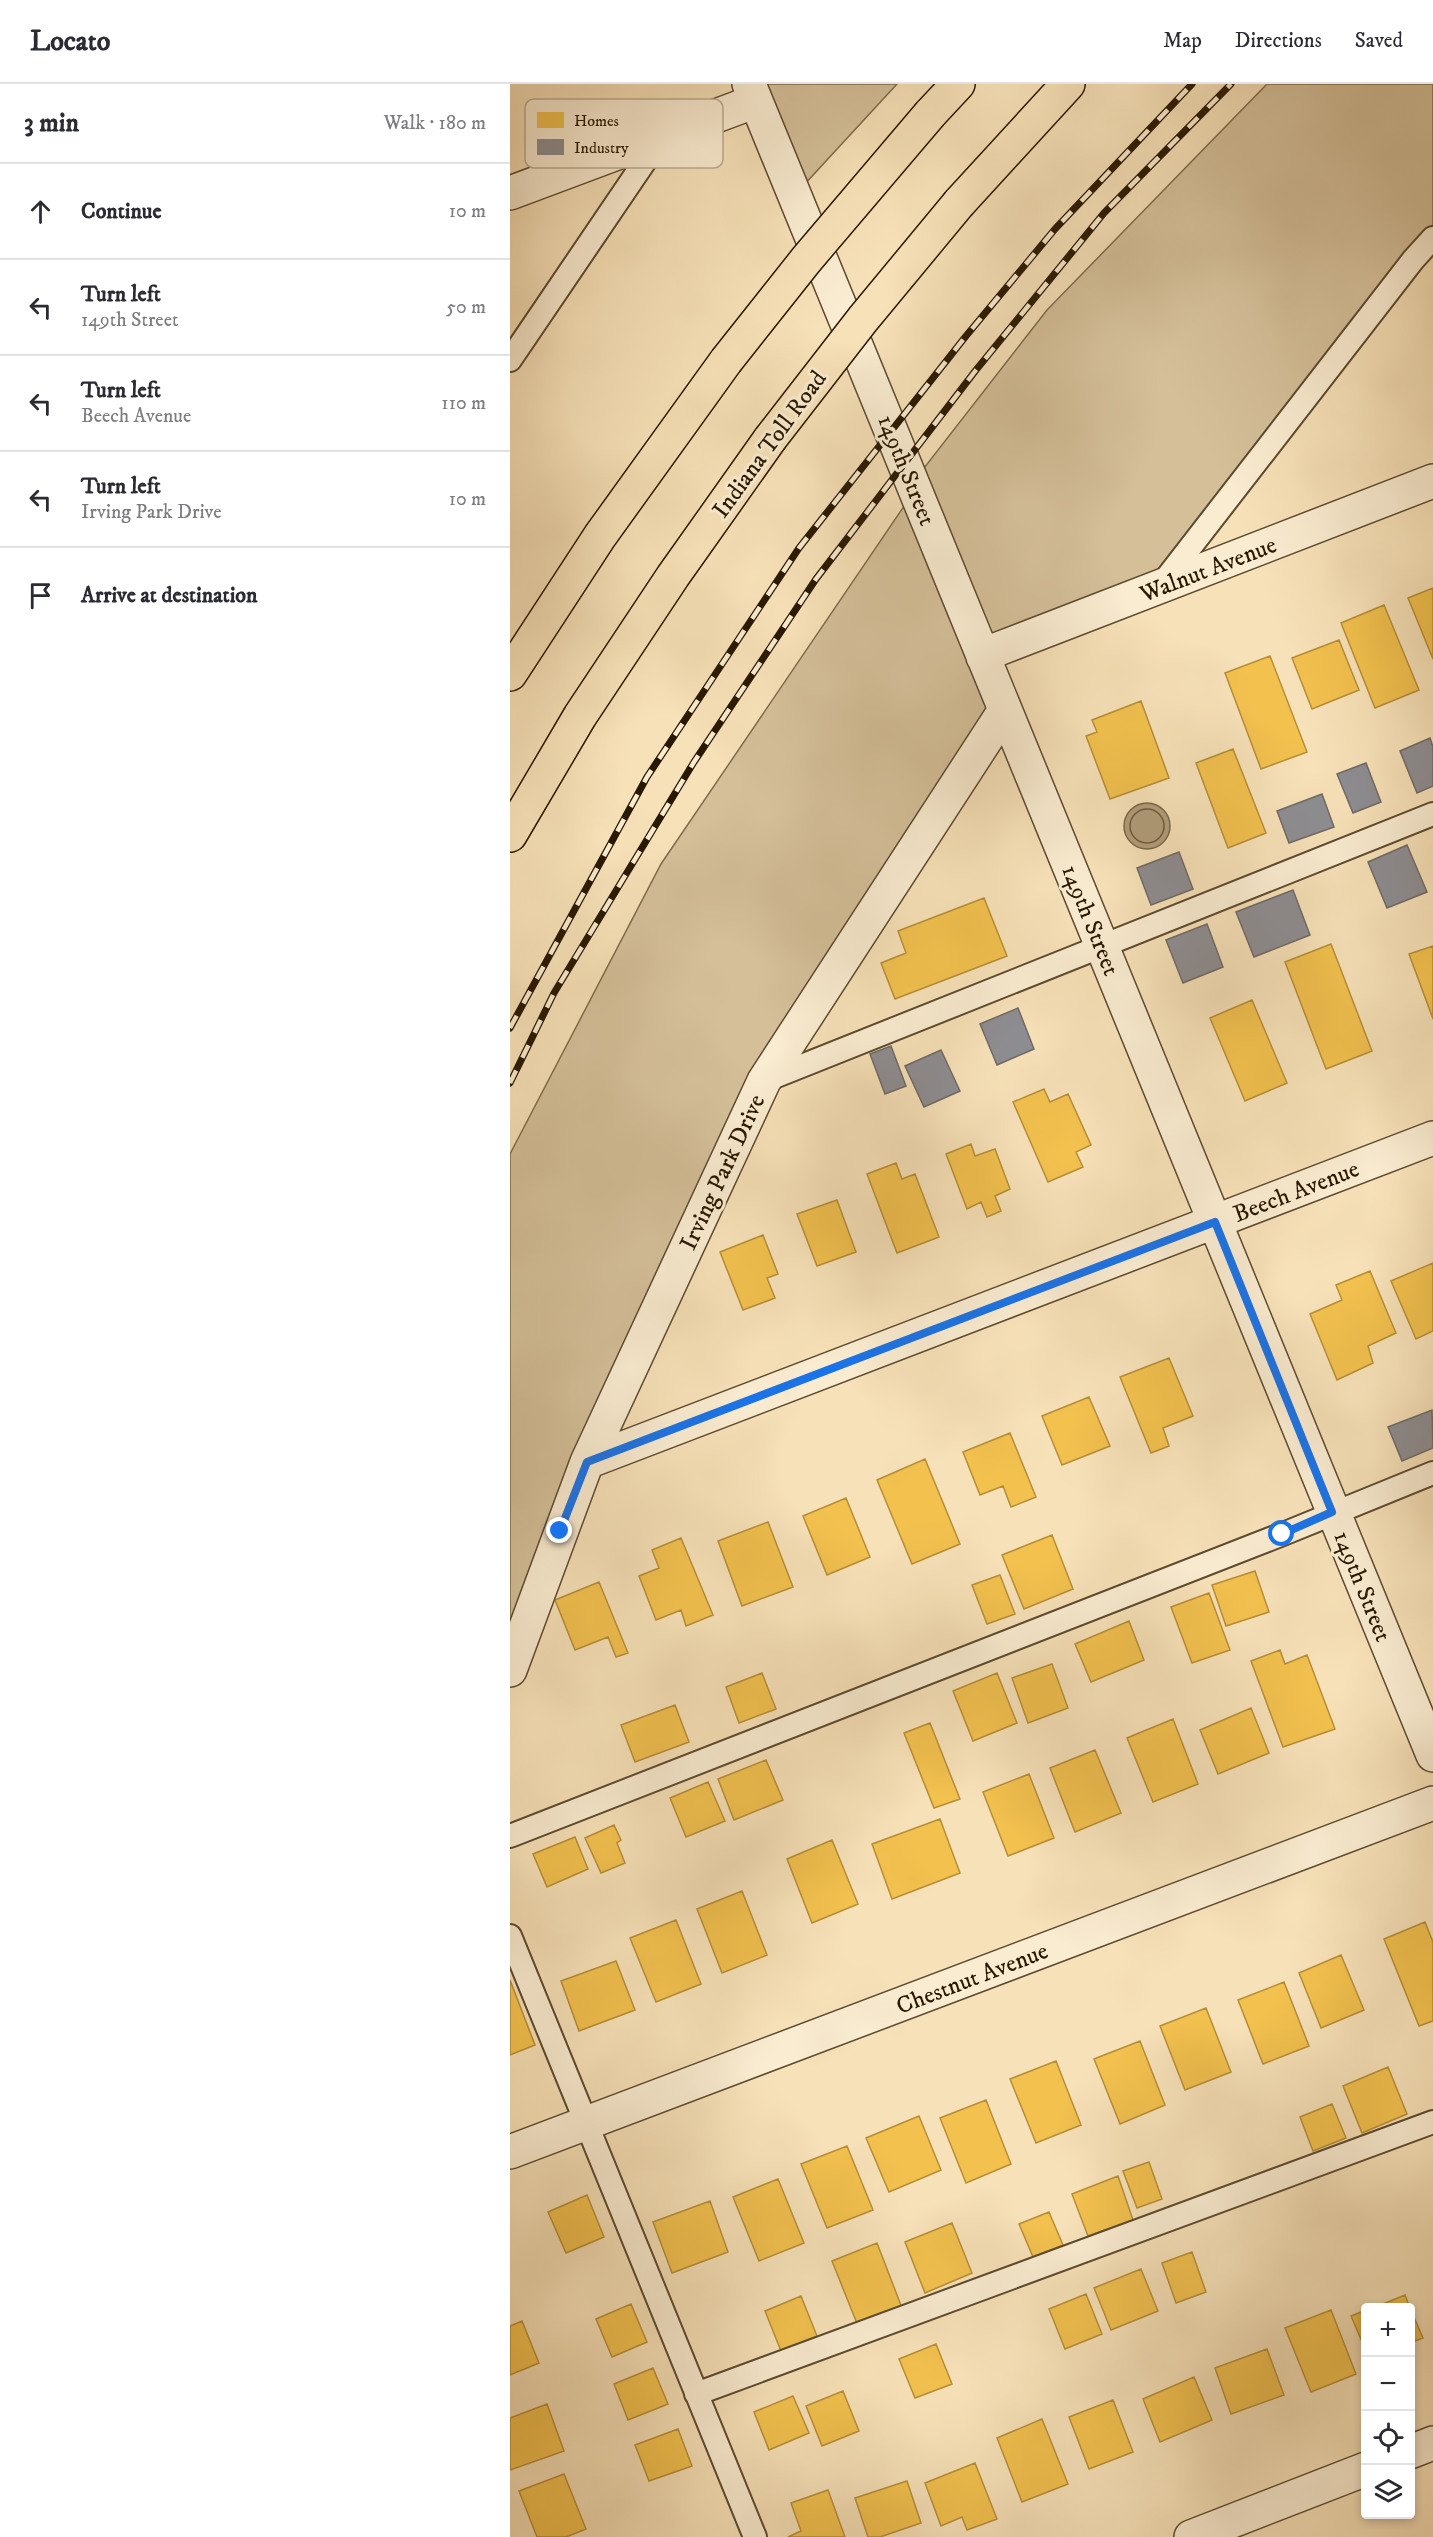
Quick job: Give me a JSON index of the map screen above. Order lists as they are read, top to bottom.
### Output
{
  "streets": {
    "highway": ["Indiana Toll Road"],
    "street": [
      "149th Street",
      "Walnut Avenue",
      "Irving Park Drive",
      "Beech Avenue",
      "Chestnut Avenue"
    ]
  },
  "crossings": [
    ["149th Street", "Walnut Avenue"],
    ["149th Street", "Irving Park Drive"],
    ["149th Street", "Beech Avenue"],
    ["Irving Park Drive", "Beech Avenue"]
  ],
  "legend": ["Homes", "Industry"],
  "page": {
    "header": "Locato",
    "nav": ["Map", "Directions", "Saved"],
    "heading": ["3 min", "Walk · 180 m"],
    "list": [
      ["Continue", "10 m"],
      ["Turn left", "149th Street", "50 m"],
      ["Turn left", "Beech Avenue", "110 m"],
      ["Turn left", "Irving Park Drive", "10 m"],
      "Arrive at destination"
    ],
    "map_buttons": ["+", "−"]
  }
}
